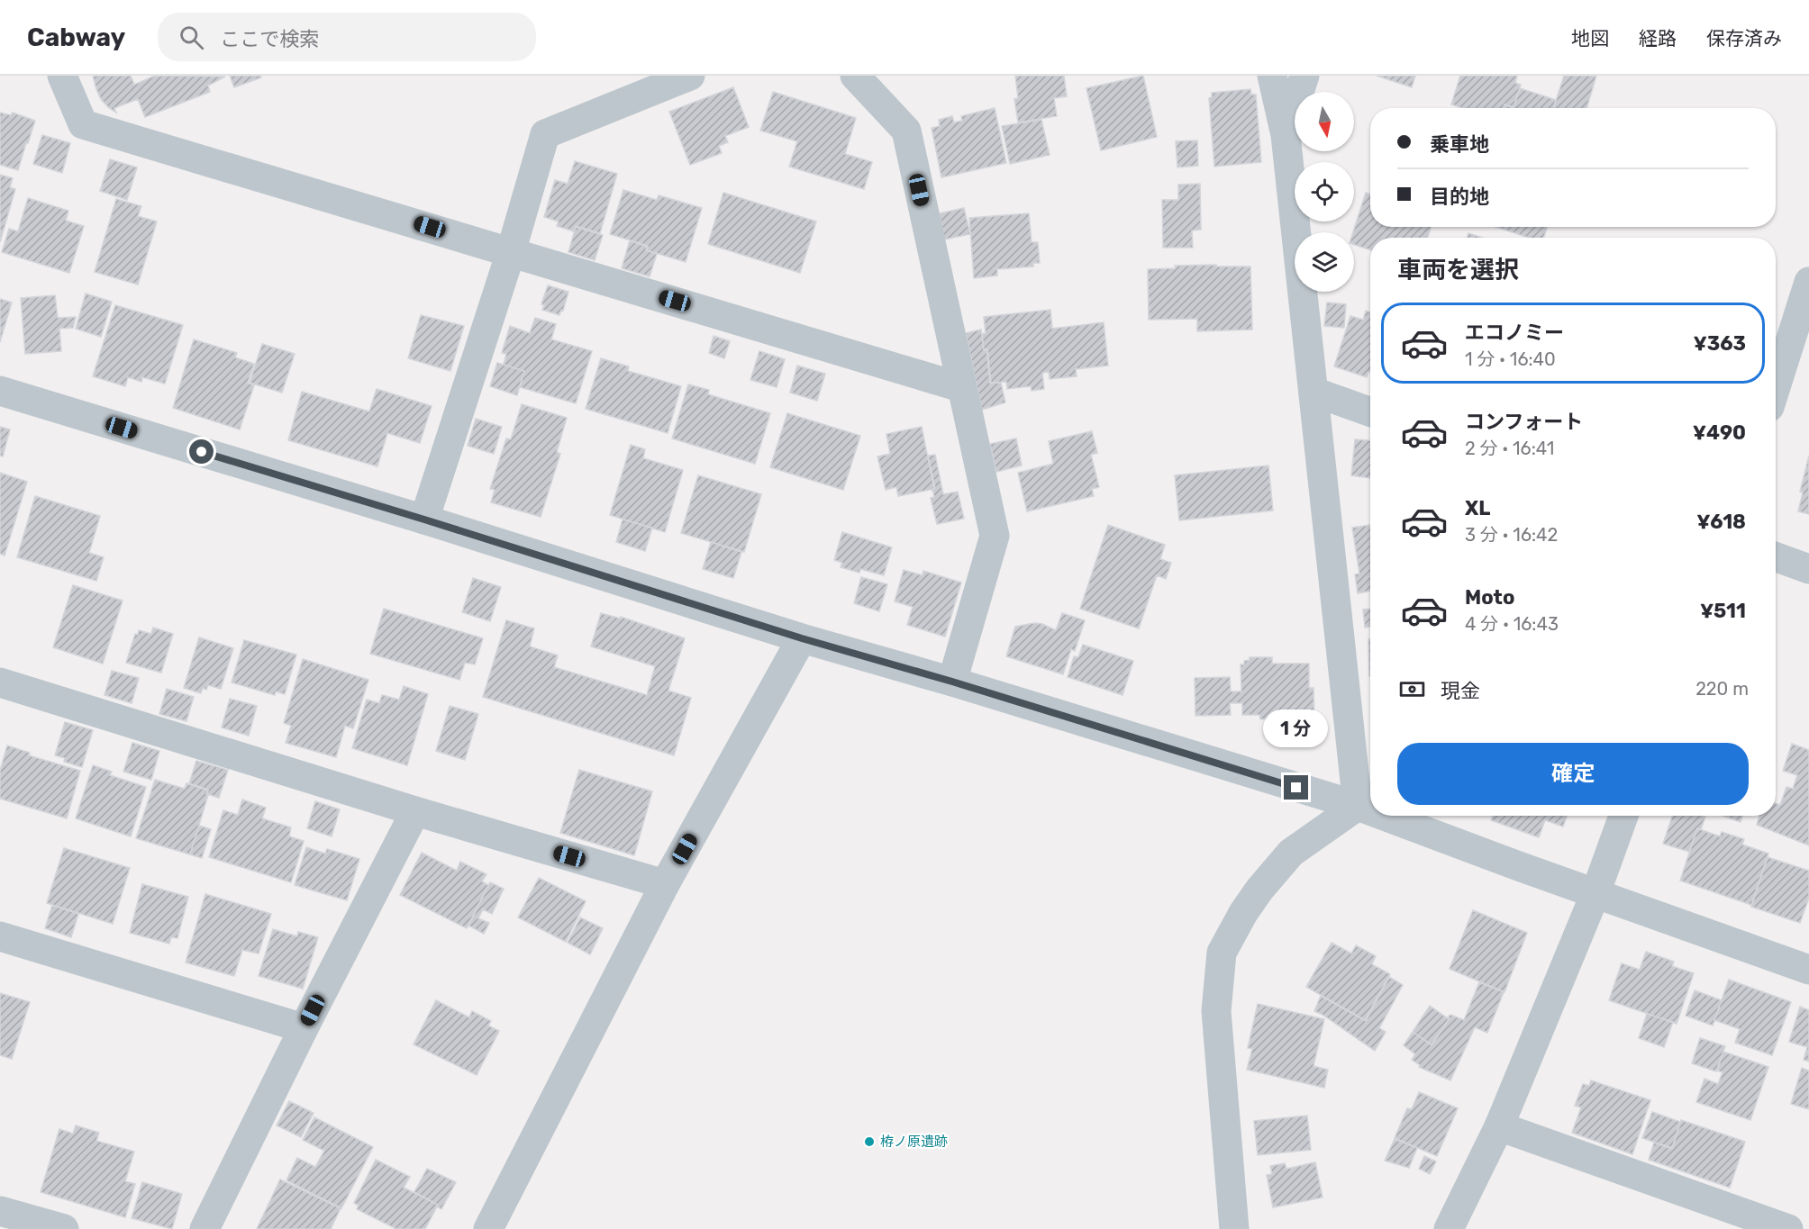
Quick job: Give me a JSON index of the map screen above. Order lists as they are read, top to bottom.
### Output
{
  "places": ["栫ノ原遺跡"],
  "north": "bottom",
  "page": {
    "header": "Cabway",
    "search": "ここで検索",
    "nav": ["地図", "経路", "保存済み"],
    "banner": ["乗車地", "目的地"],
    "heading": "車両を選択",
    "list": [
      {
        "name": "エコノミー",
        "note": "1 分 · 16:40",
        "value": "¥363"
      },
      {
        "name": "コンフォート",
        "note": "2 分 · 16:41",
        "value": "¥490"
      },
      {
        "name": "XL",
        "note": "3 分 · 16:42",
        "value": "¥618"
      },
      {
        "name": "Moto",
        "note": "4 分 · 16:43",
        "value": "¥511"
      }
    ],
    "pay": ["現金", "220 m"],
    "bubble": "1 分",
    "buttons": "確定"
  }
}
